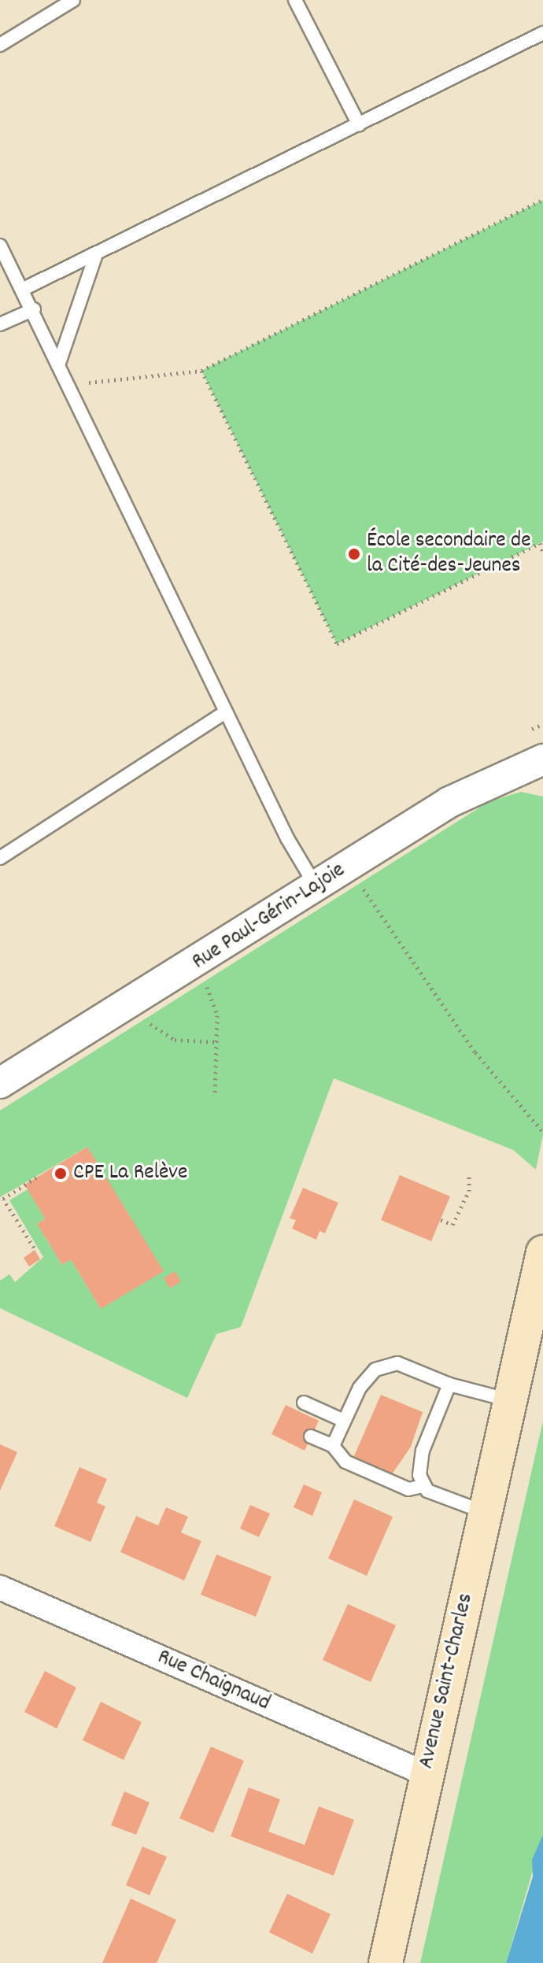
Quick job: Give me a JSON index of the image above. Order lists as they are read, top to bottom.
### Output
{
  "streets": {
    "main road": ["Avenue Saint-Charles"],
    "street": ["Rue Paul-Gérin-Lajoie", "Rue Chaignaud"]
  },
  "crossings": [
    ["Rue Chaignaud", "Avenue Saint-Charles"]
  ],
  "places": ["École secondaire de la Cité-des-Jeunes", "CPE La Relève"]
}
